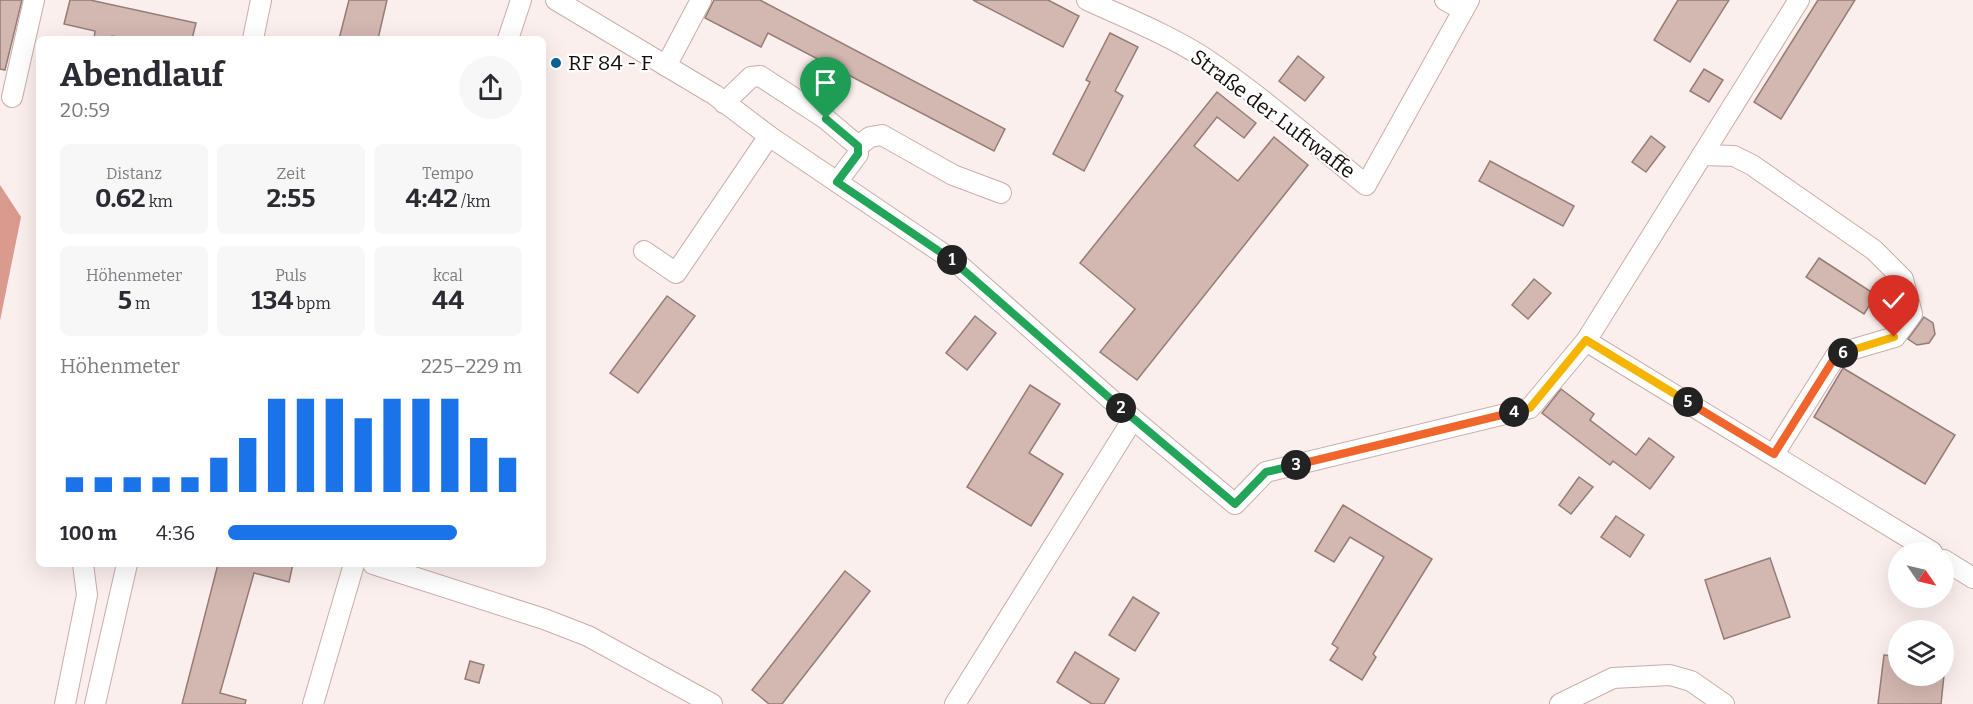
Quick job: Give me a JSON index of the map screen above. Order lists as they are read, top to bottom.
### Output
{
  "streets": {
    "street": ["Straße der Luftwaffe"]
  },
  "places": ["RF 84 - F"],
  "north": "bottom right",
  "page": {
    "heading": ["Abendlauf", "20:59"],
    "stats": [
      ["Distanz", "0.62 km"],
      ["Zeit", "2:55"],
      ["Tempo", "4:42 /km"],
      ["Höhenmeter", "5 m"],
      ["Puls", "134 bpm"],
      ["kcal", "44"]
    ],
    "pins": [
      "1",
      "6",
      "5",
      "2",
      "4",
      "3"
    ],
    "chart": ["Höhenmeter", "225–229 m"],
    "list": [
      {
        "name": "100 m",
        "note": "4:36"
      }
    ]
  }
}
